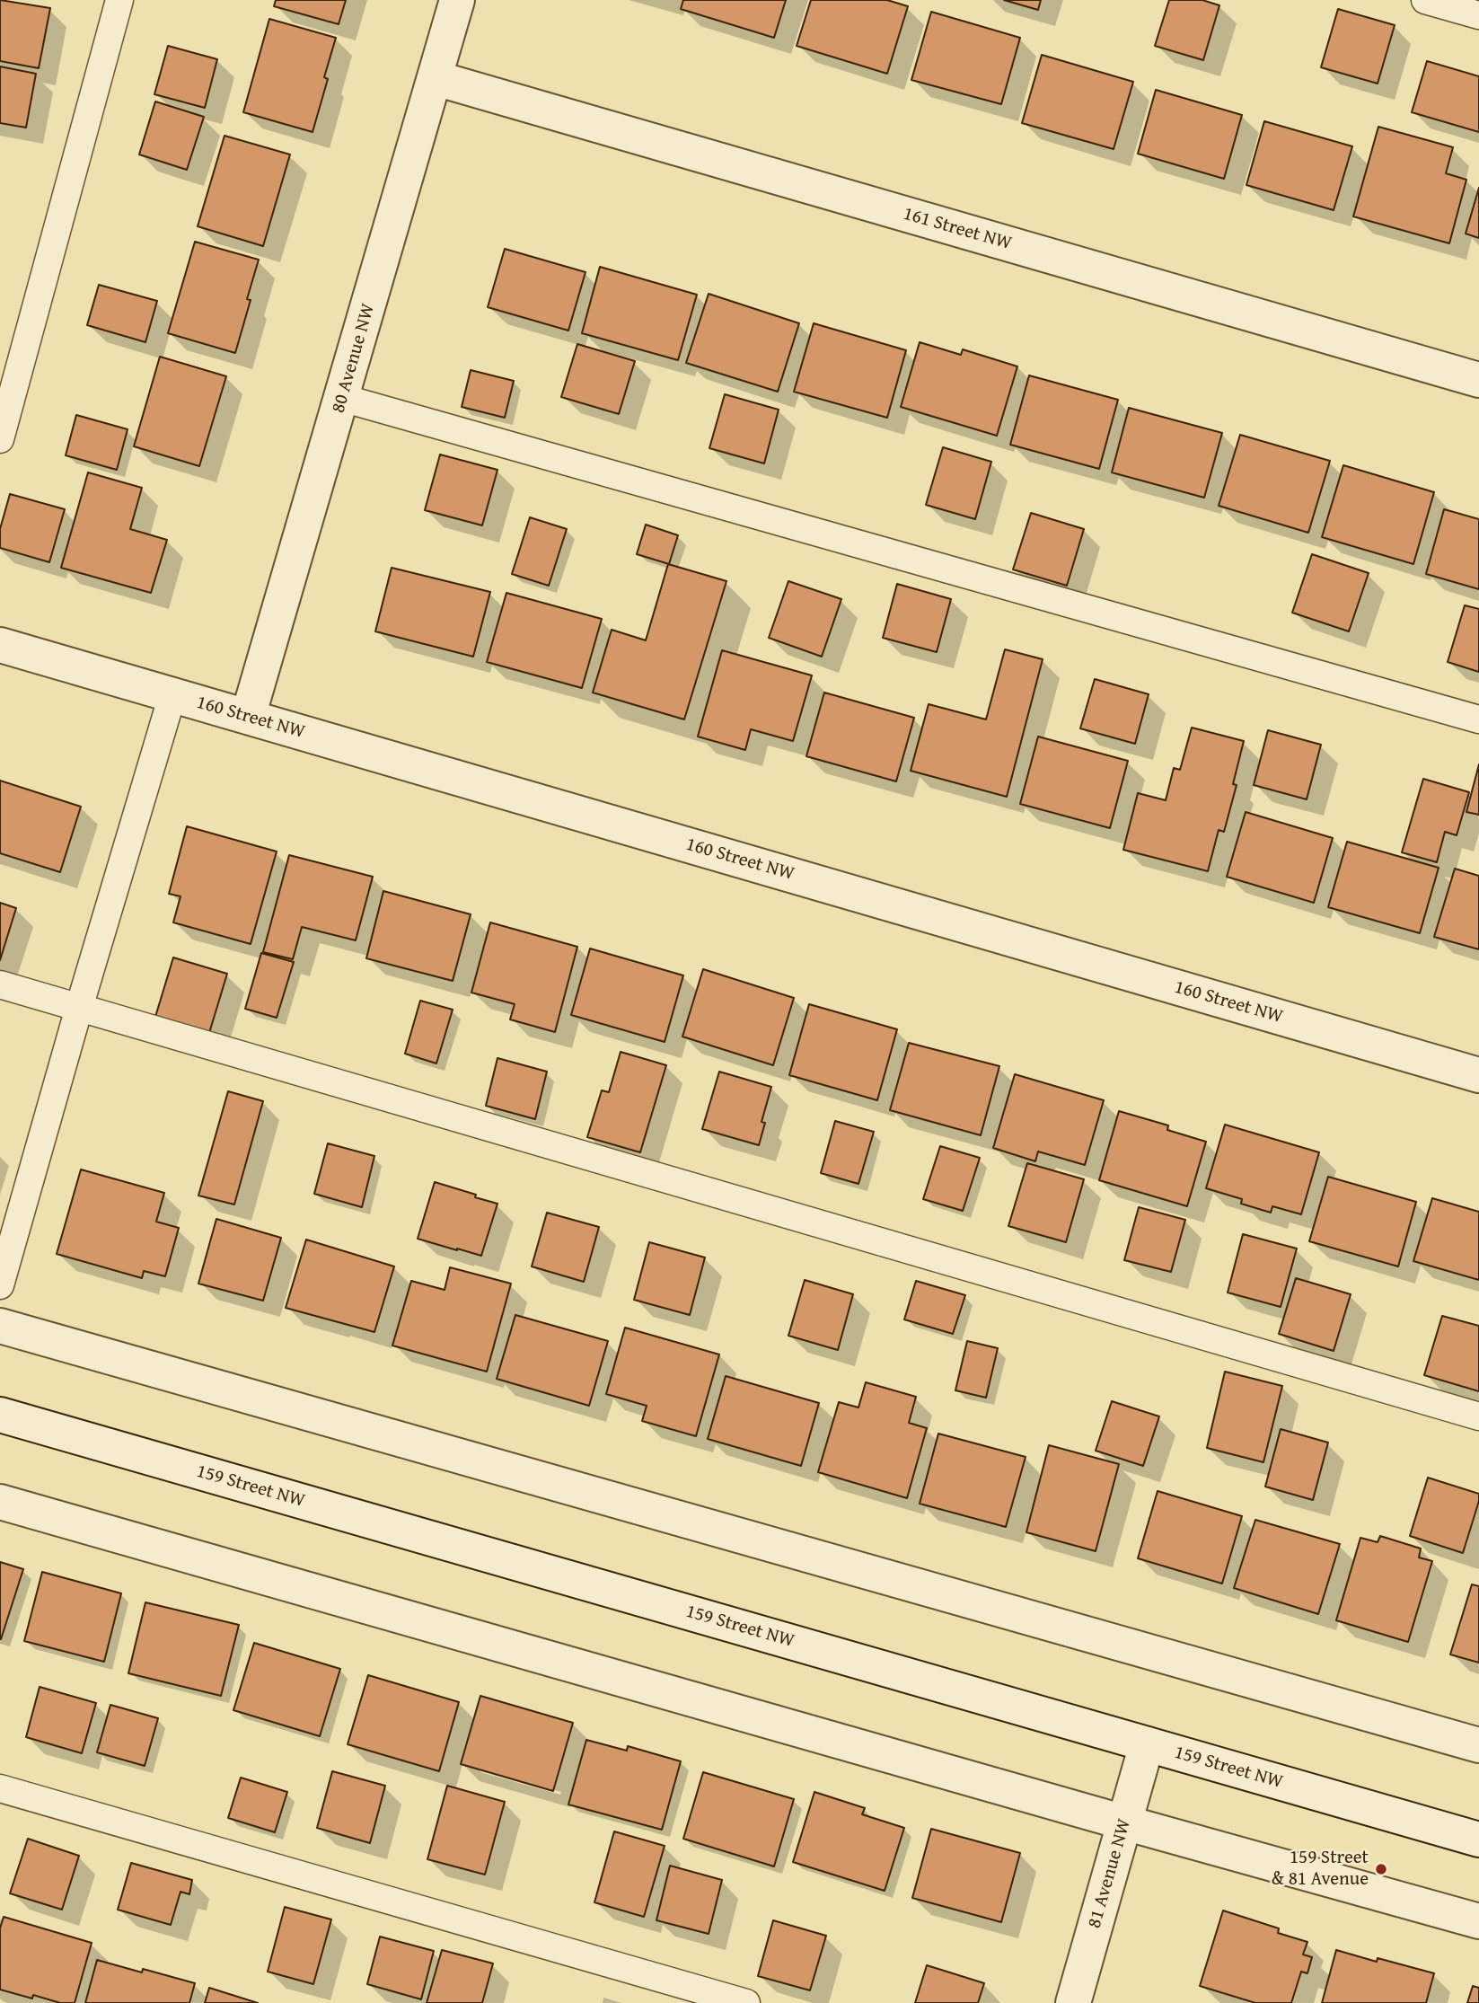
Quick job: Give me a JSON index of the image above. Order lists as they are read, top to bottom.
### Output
{
  "streets": {
    "street": [
      "161 Street NW",
      "80 Avenue NW",
      "160 Street NW",
      "159 Street NW",
      "81 Avenue NW"
    ]
  },
  "crossings": [
    ["161 Street NW", "80 Avenue NW"],
    ["80 Avenue NW", "160 Street NW"],
    ["159 Street NW", "81 Avenue NW"]
  ],
  "places": ["159 Street & 81 Avenue"]
}
